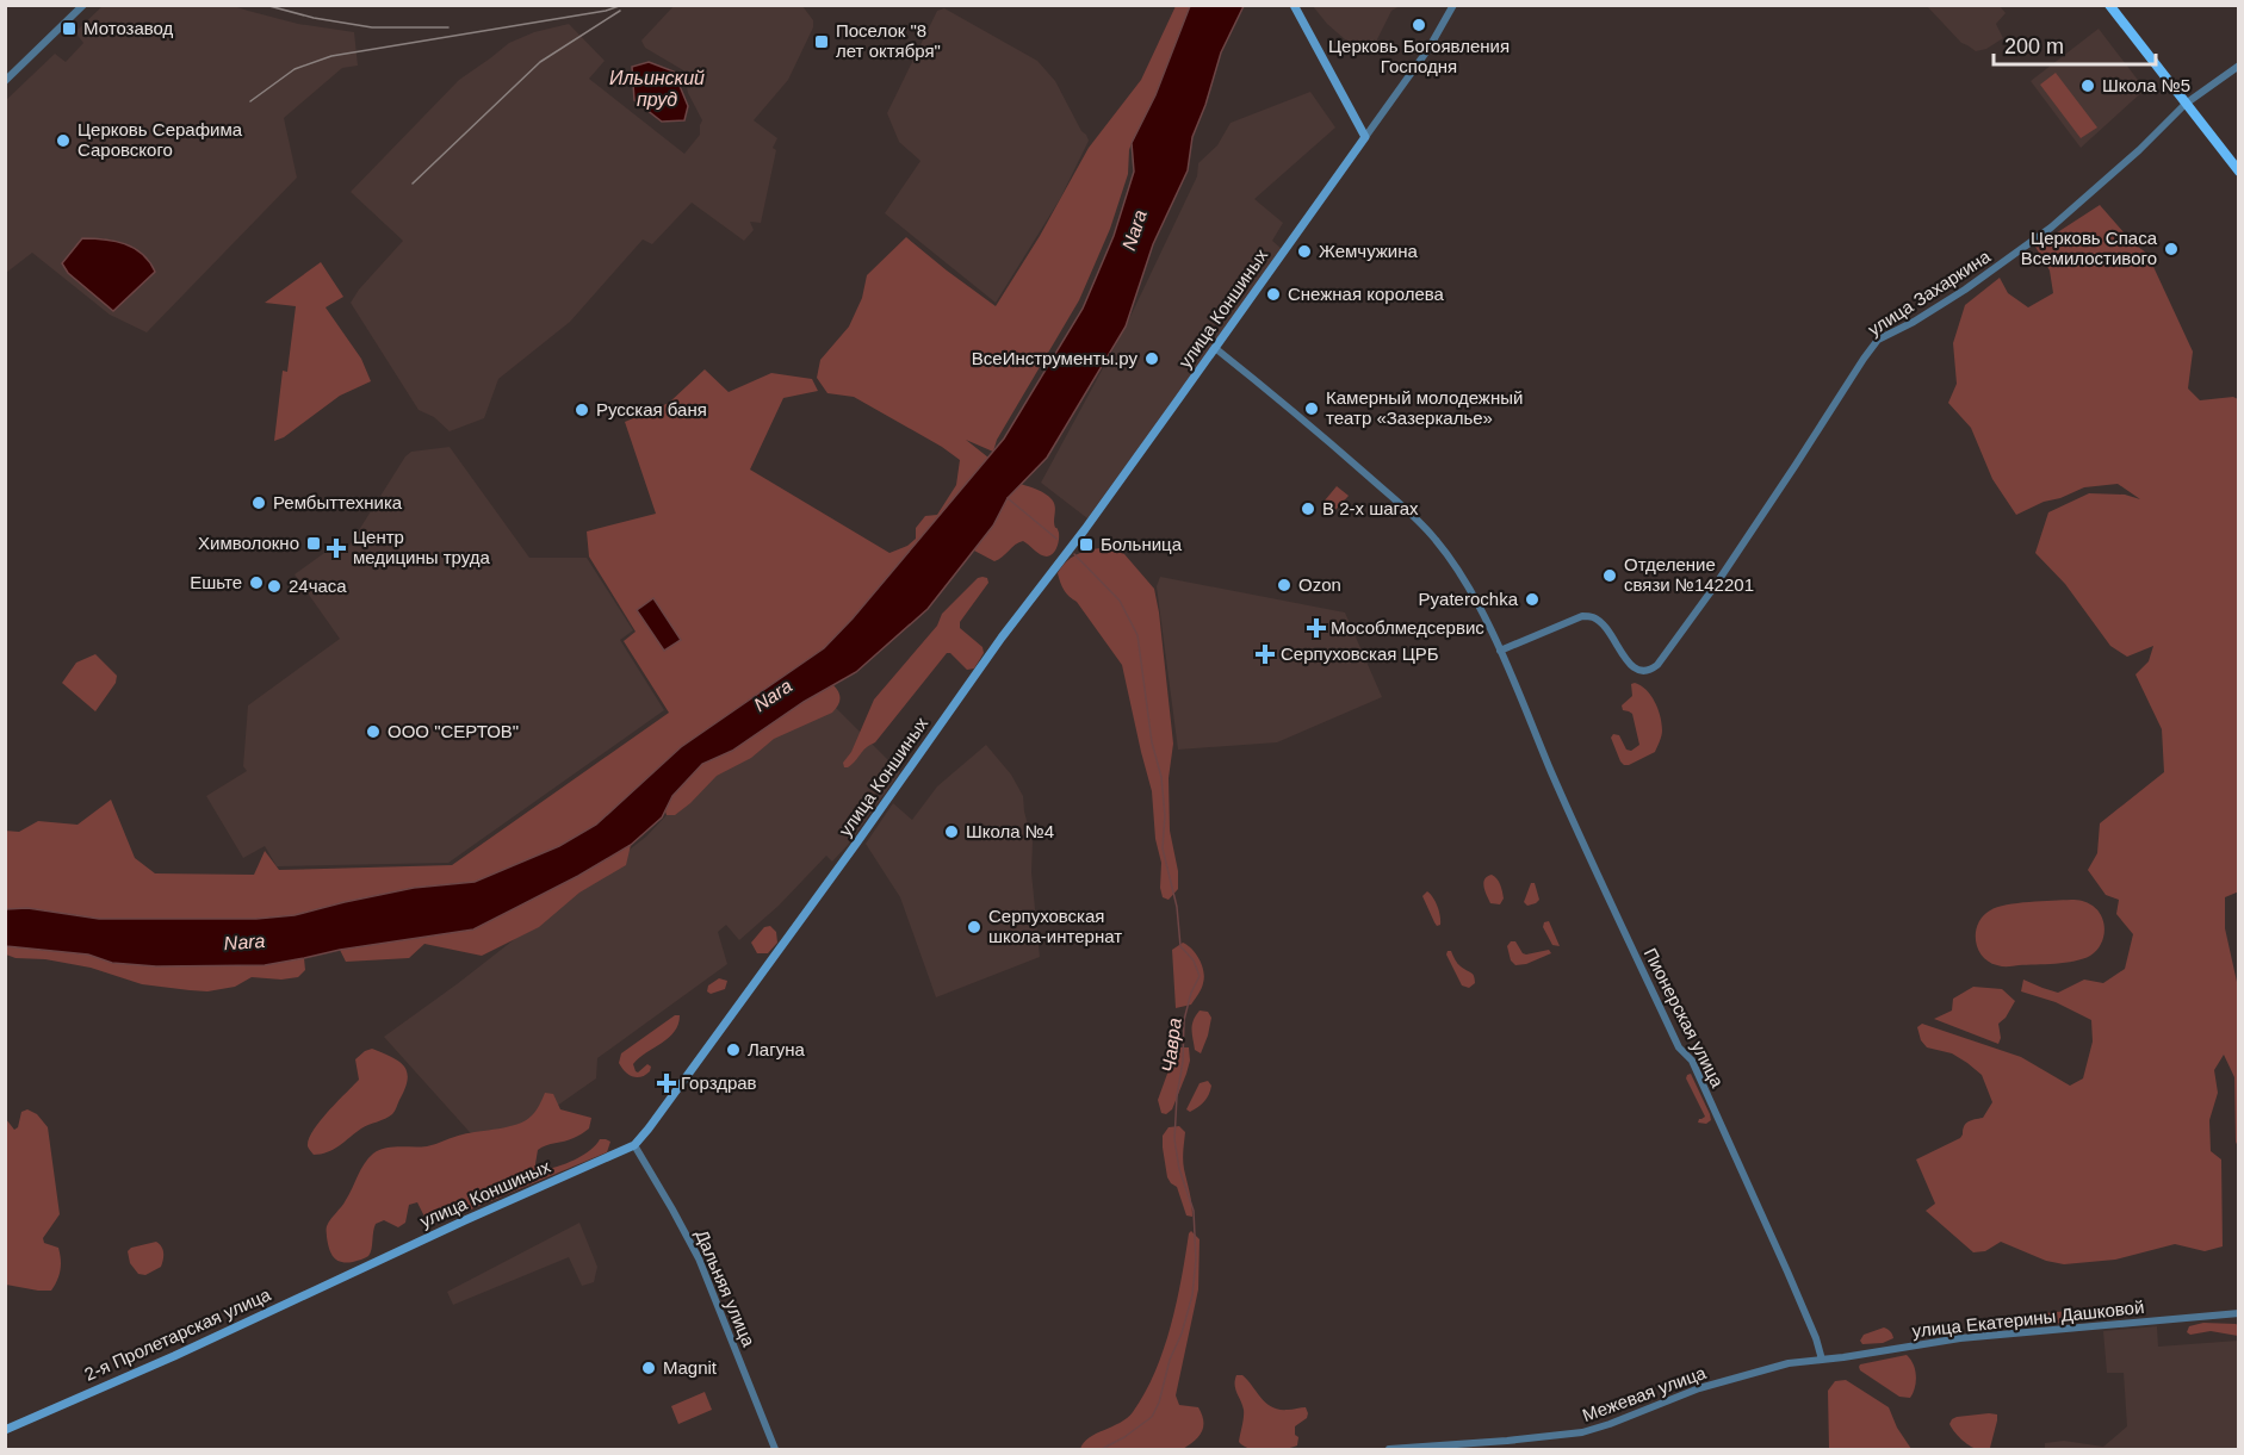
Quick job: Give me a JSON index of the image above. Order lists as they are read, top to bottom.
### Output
{
  "streets": {
    "main road": ["улица Коншиных", "2-я Пролетарская улица"],
    "street": [
      "улица Захаркина",
      "Пионерская улица",
      "Дальняя улица",
      "улица Екатерины Дашковой",
      "Межевая улица"
    ]
  },
  "crossings": [
    ["улица Захаркина", "Пионерская улица"],
    ["улица Коншиных", "Пионерская улица"],
    ["улица Коншиных", "Дальняя улица"],
    ["улица Коншиных", "2-я Пролетарская улица"],
    ["Пионерская улица", "улица Екатерины Дашковой"],
    ["Пионерская улица", "Межевая улица"],
    ["улица Екатерины Дашковой", "Межевая улица"]
  ],
  "water": ["Ильинский пруд", "Nara", "Чавра"],
  "places": {
    "other": [
      "Церковь Богоявления Господня",
      "Школа №5",
      "Церковь Серафима Саровского",
      "Церковь Спаса Всемилостивого",
      "Жемчужина",
      "Снежная королева",
      "ВсеИнструменты.ру",
      "Камерный молодежный театр «Зазеркалье»",
      "Русская баня",
      "Рембыттехника",
      "В 2-х шагах",
      "Отделение связи №142201",
      "Ешьте",
      "Ozon",
      "24часа",
      "Pyaterochka",
      "ООО \"СЕРТОВ\"",
      "Школа №4",
      "Серпуховская школа-интернат",
      "Лагуна",
      "Magnit"
    ],
    "transit": [
      "Мотозавод",
      "Поселок \"8 лет октября\"",
      "Химволокно",
      "Больница"
    ],
    "health": [
      "Центр медицины труда",
      "Мособлмедсервис",
      "Серпуховская ЦРБ",
      "Горздрав"
    ]
  },
  "scale_bar": "200 m"
}
